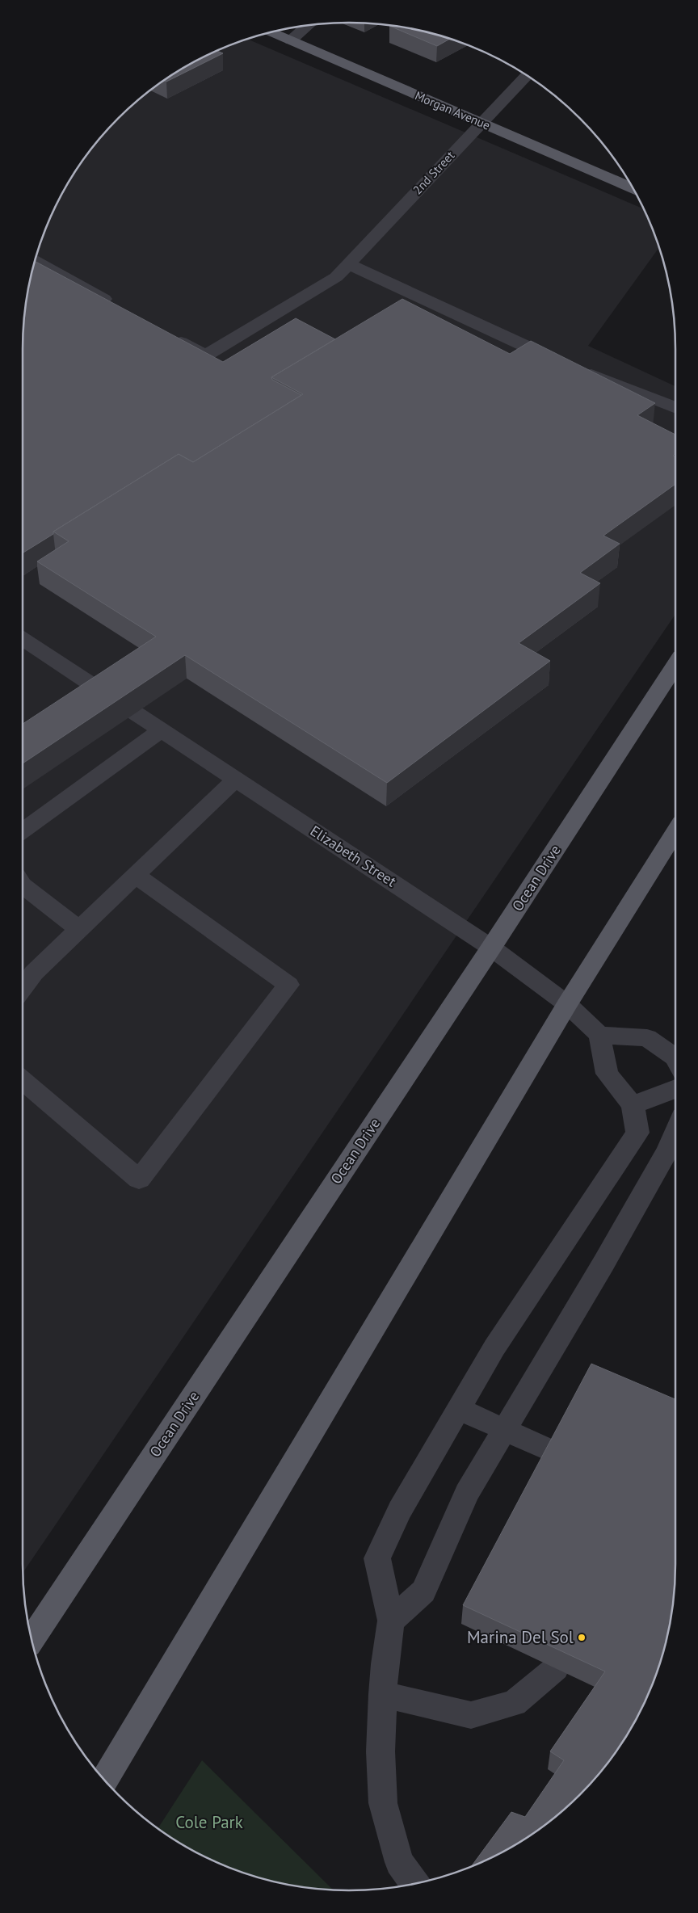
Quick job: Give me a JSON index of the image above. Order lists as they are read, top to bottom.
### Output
{
  "streets": {
    "main road": ["Morgan Avenue", "Ocean Drive"],
    "street": ["2nd Street", "Elizabeth Street"]
  },
  "crossings": [
    ["Morgan Avenue", "2nd Street"],
    ["Elizabeth Street", "Ocean Drive"]
  ],
  "parks": ["Cole Park"],
  "places": ["Marina Del Sol"]
}
